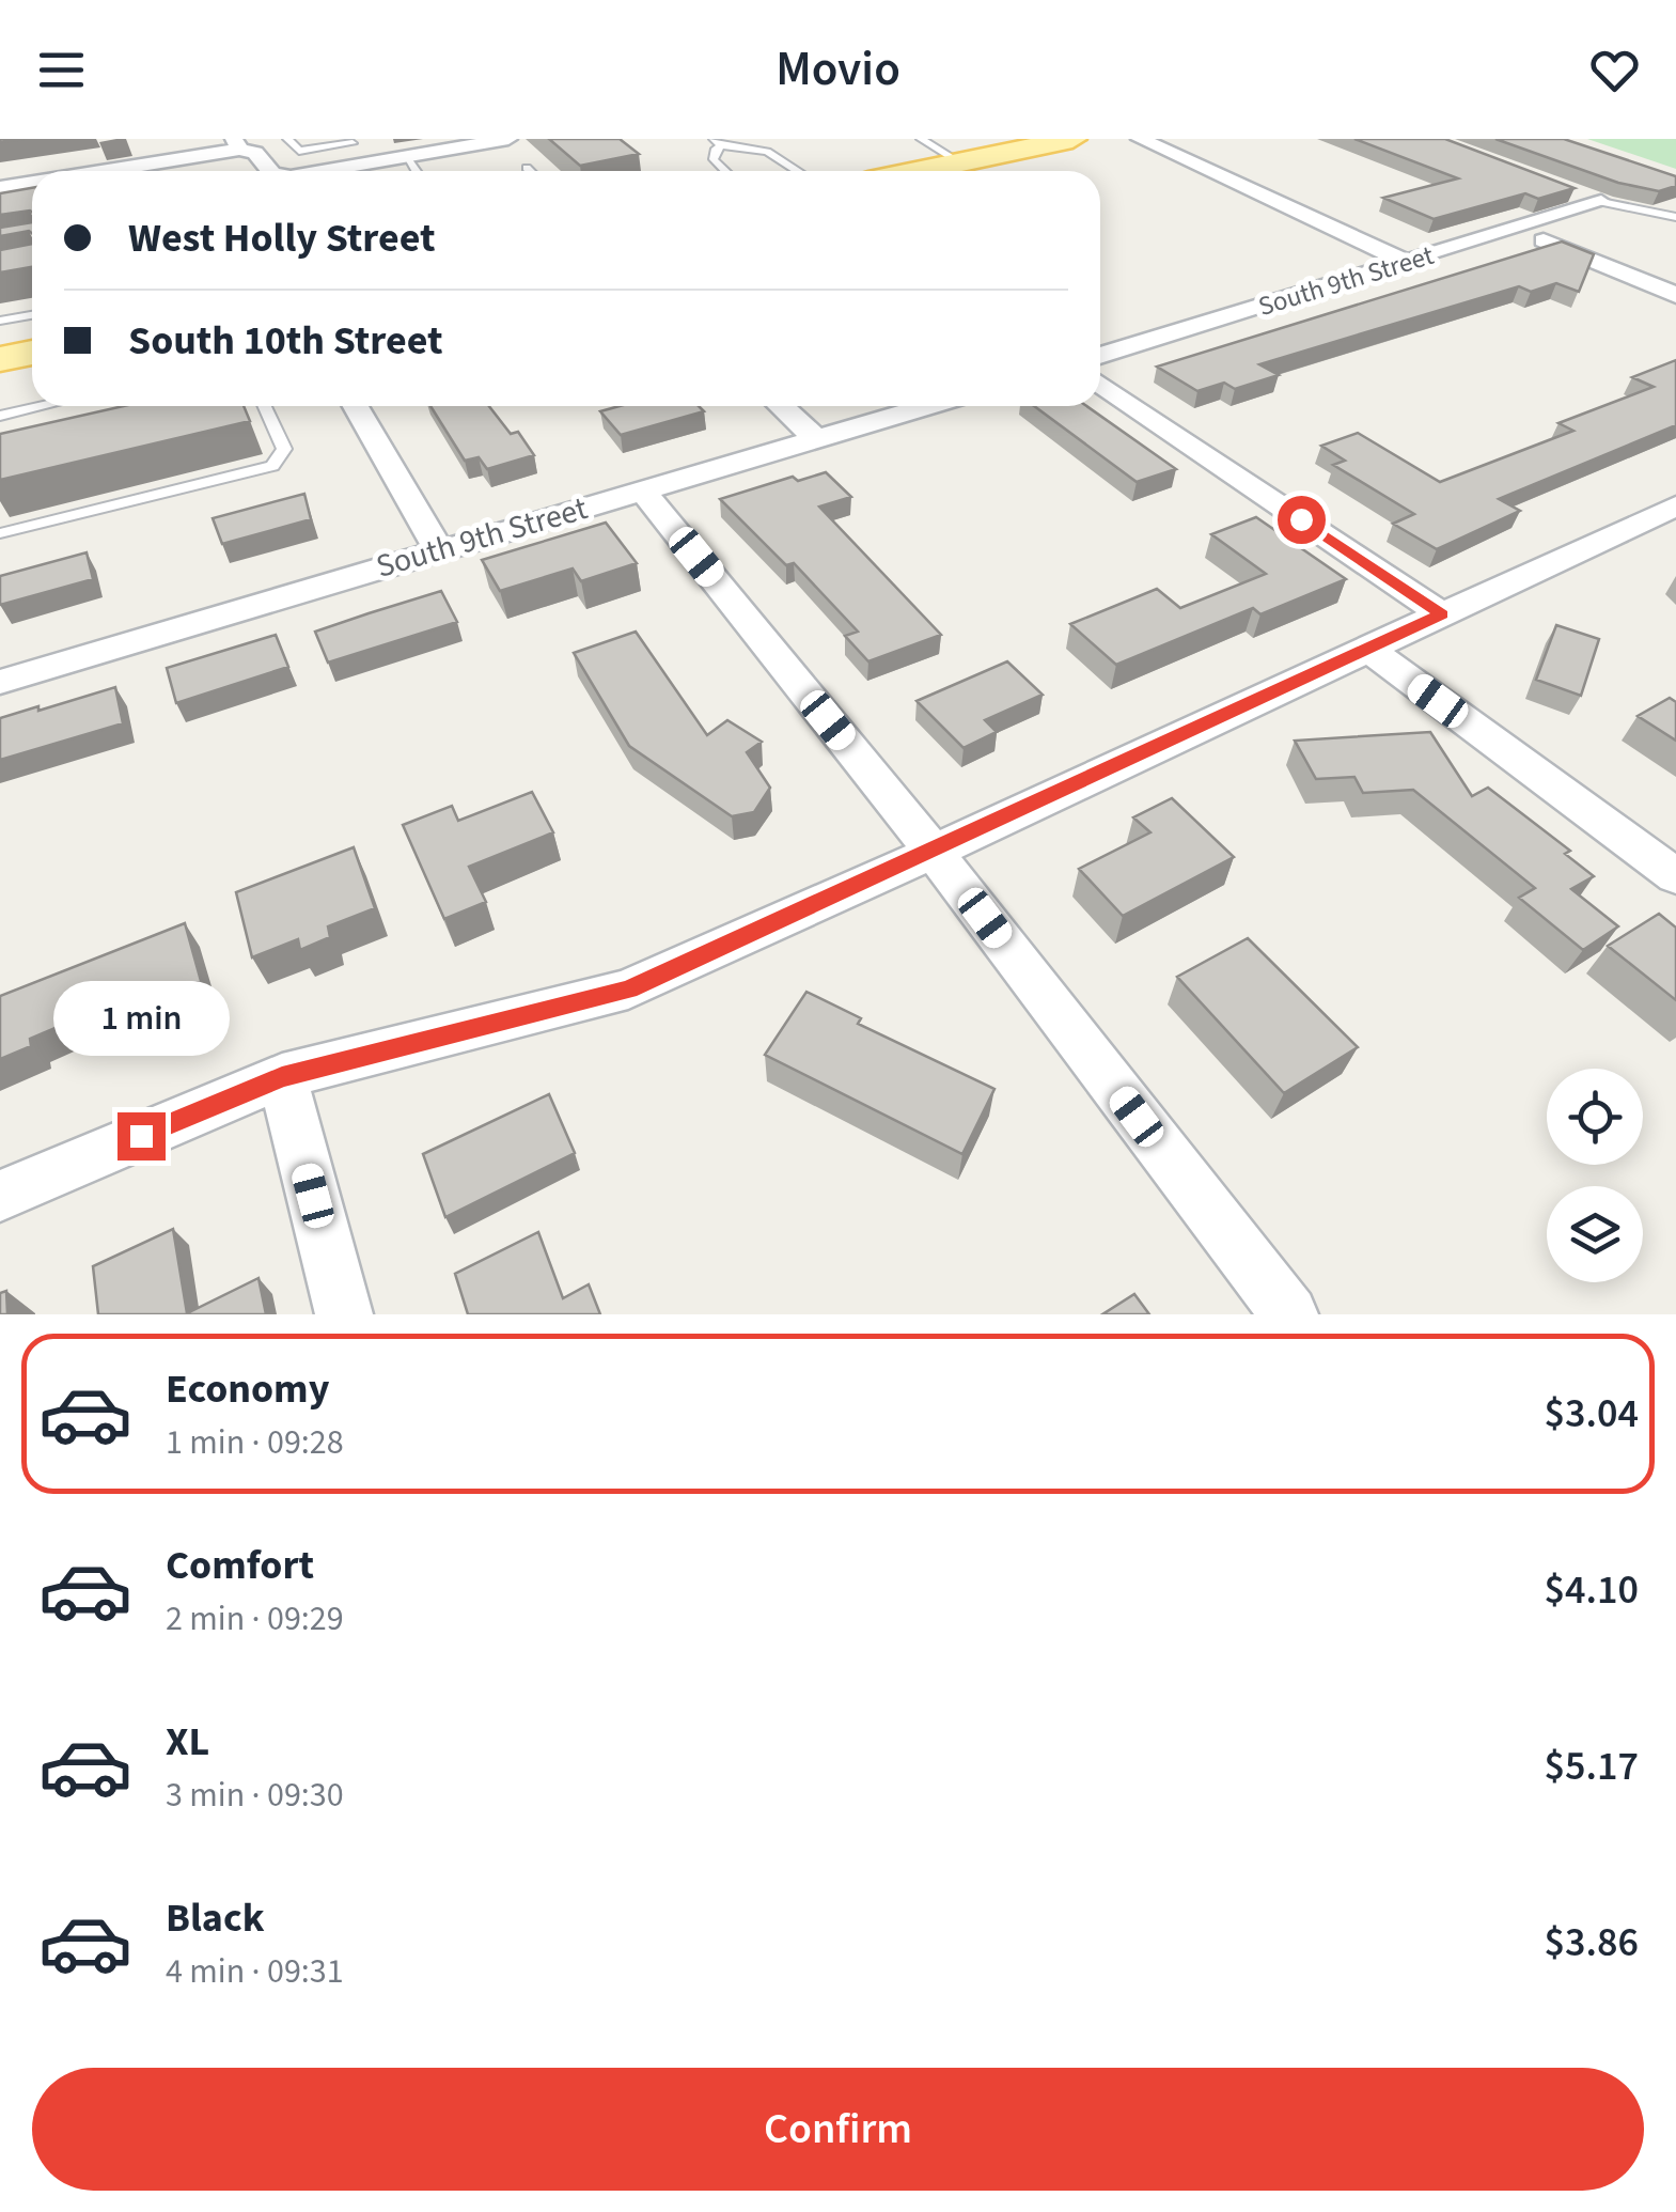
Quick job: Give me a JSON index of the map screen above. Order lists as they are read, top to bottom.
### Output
{
  "streets": {
    "street": ["South 9th Street"]
  },
  "page": {
    "header": "Movio",
    "banner": ["West Holly Street", "South 10th Street"],
    "bubble": "1 min",
    "list": [
      {
        "name": "Economy",
        "note": "1 min · 09:28",
        "value": "$3.04"
      },
      {
        "name": "Comfort",
        "note": "2 min · 09:29",
        "value": "$4.10"
      },
      {
        "name": "XL",
        "note": "3 min · 09:30",
        "value": "$5.17"
      },
      {
        "name": "Black",
        "note": "4 min · 09:31",
        "value": "$3.86"
      }
    ],
    "buttons": "Confirm"
  }
}
